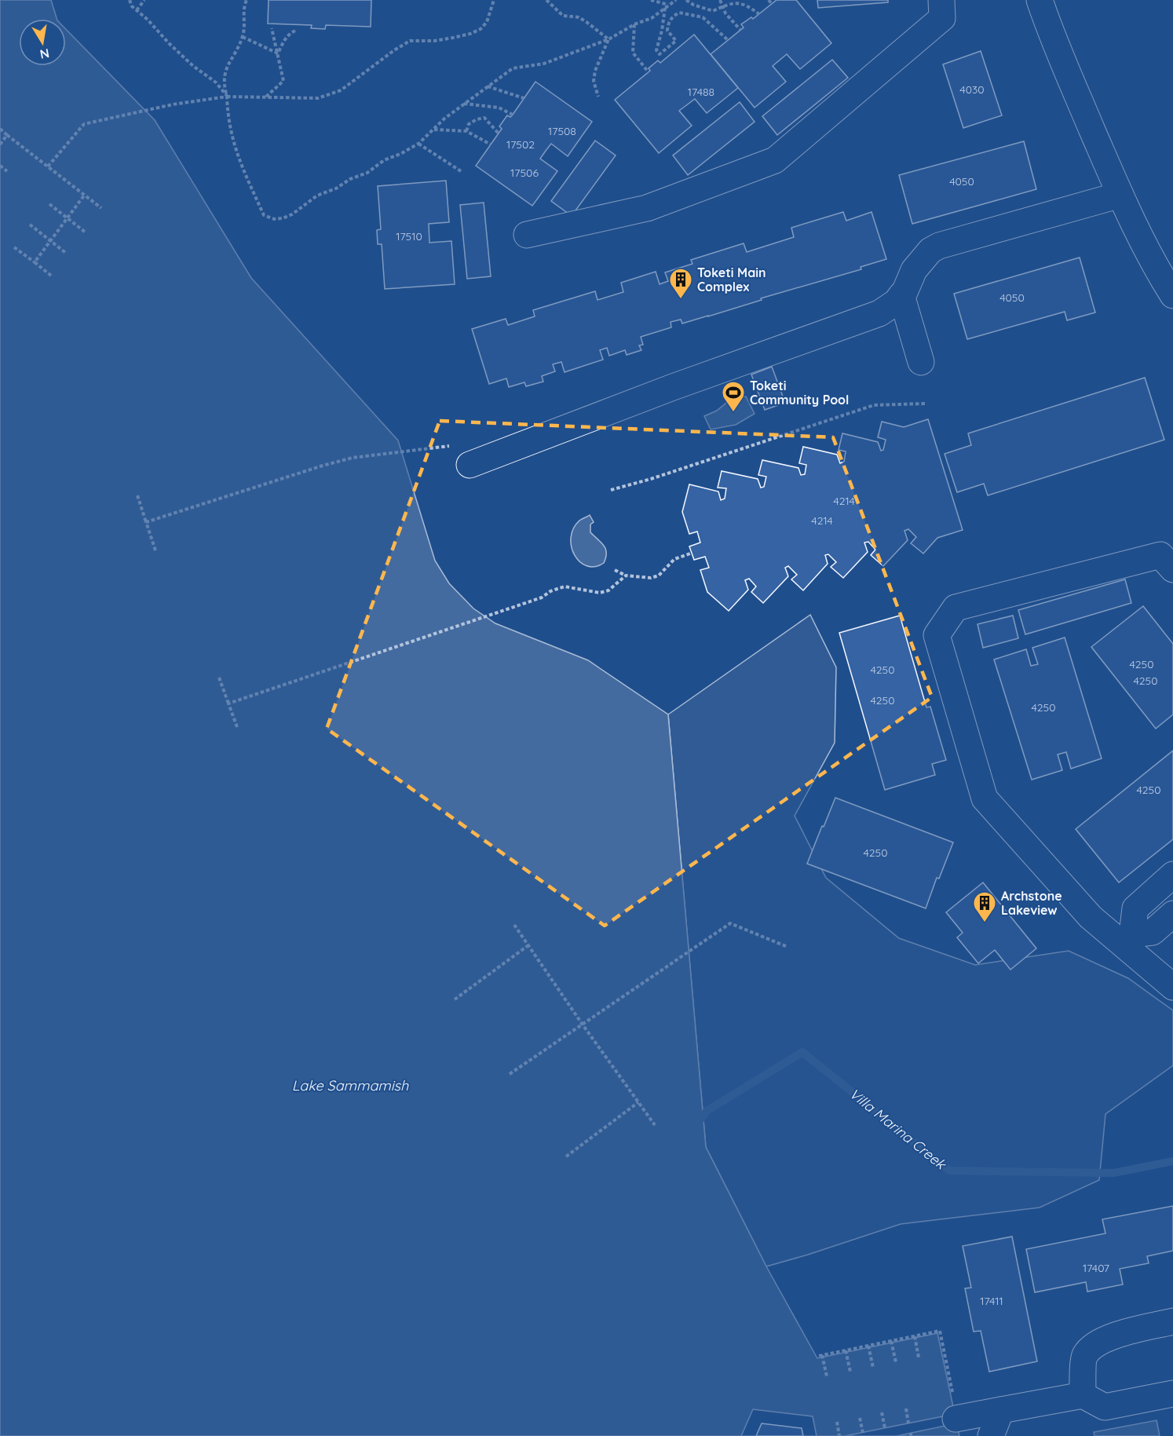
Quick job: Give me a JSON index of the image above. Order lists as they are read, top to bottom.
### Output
{
  "water": ["Lake Sammamish", "Villa Marina Creek"],
  "places": {
    "building": ["Toketi Main Complex", "Archstone Lakeview"],
    "sports": ["Toketi Community Pool"]
  },
  "house_numbers": [
    "4030",
    "17488",
    "17508",
    "17502",
    "17506",
    "4050",
    "17510",
    "4050",
    "4214",
    "4214",
    "4250",
    "4250",
    "4250",
    "4250",
    "4250",
    "4250",
    "4250",
    "17407",
    "17411"
  ],
  "north": "bottom"
}
